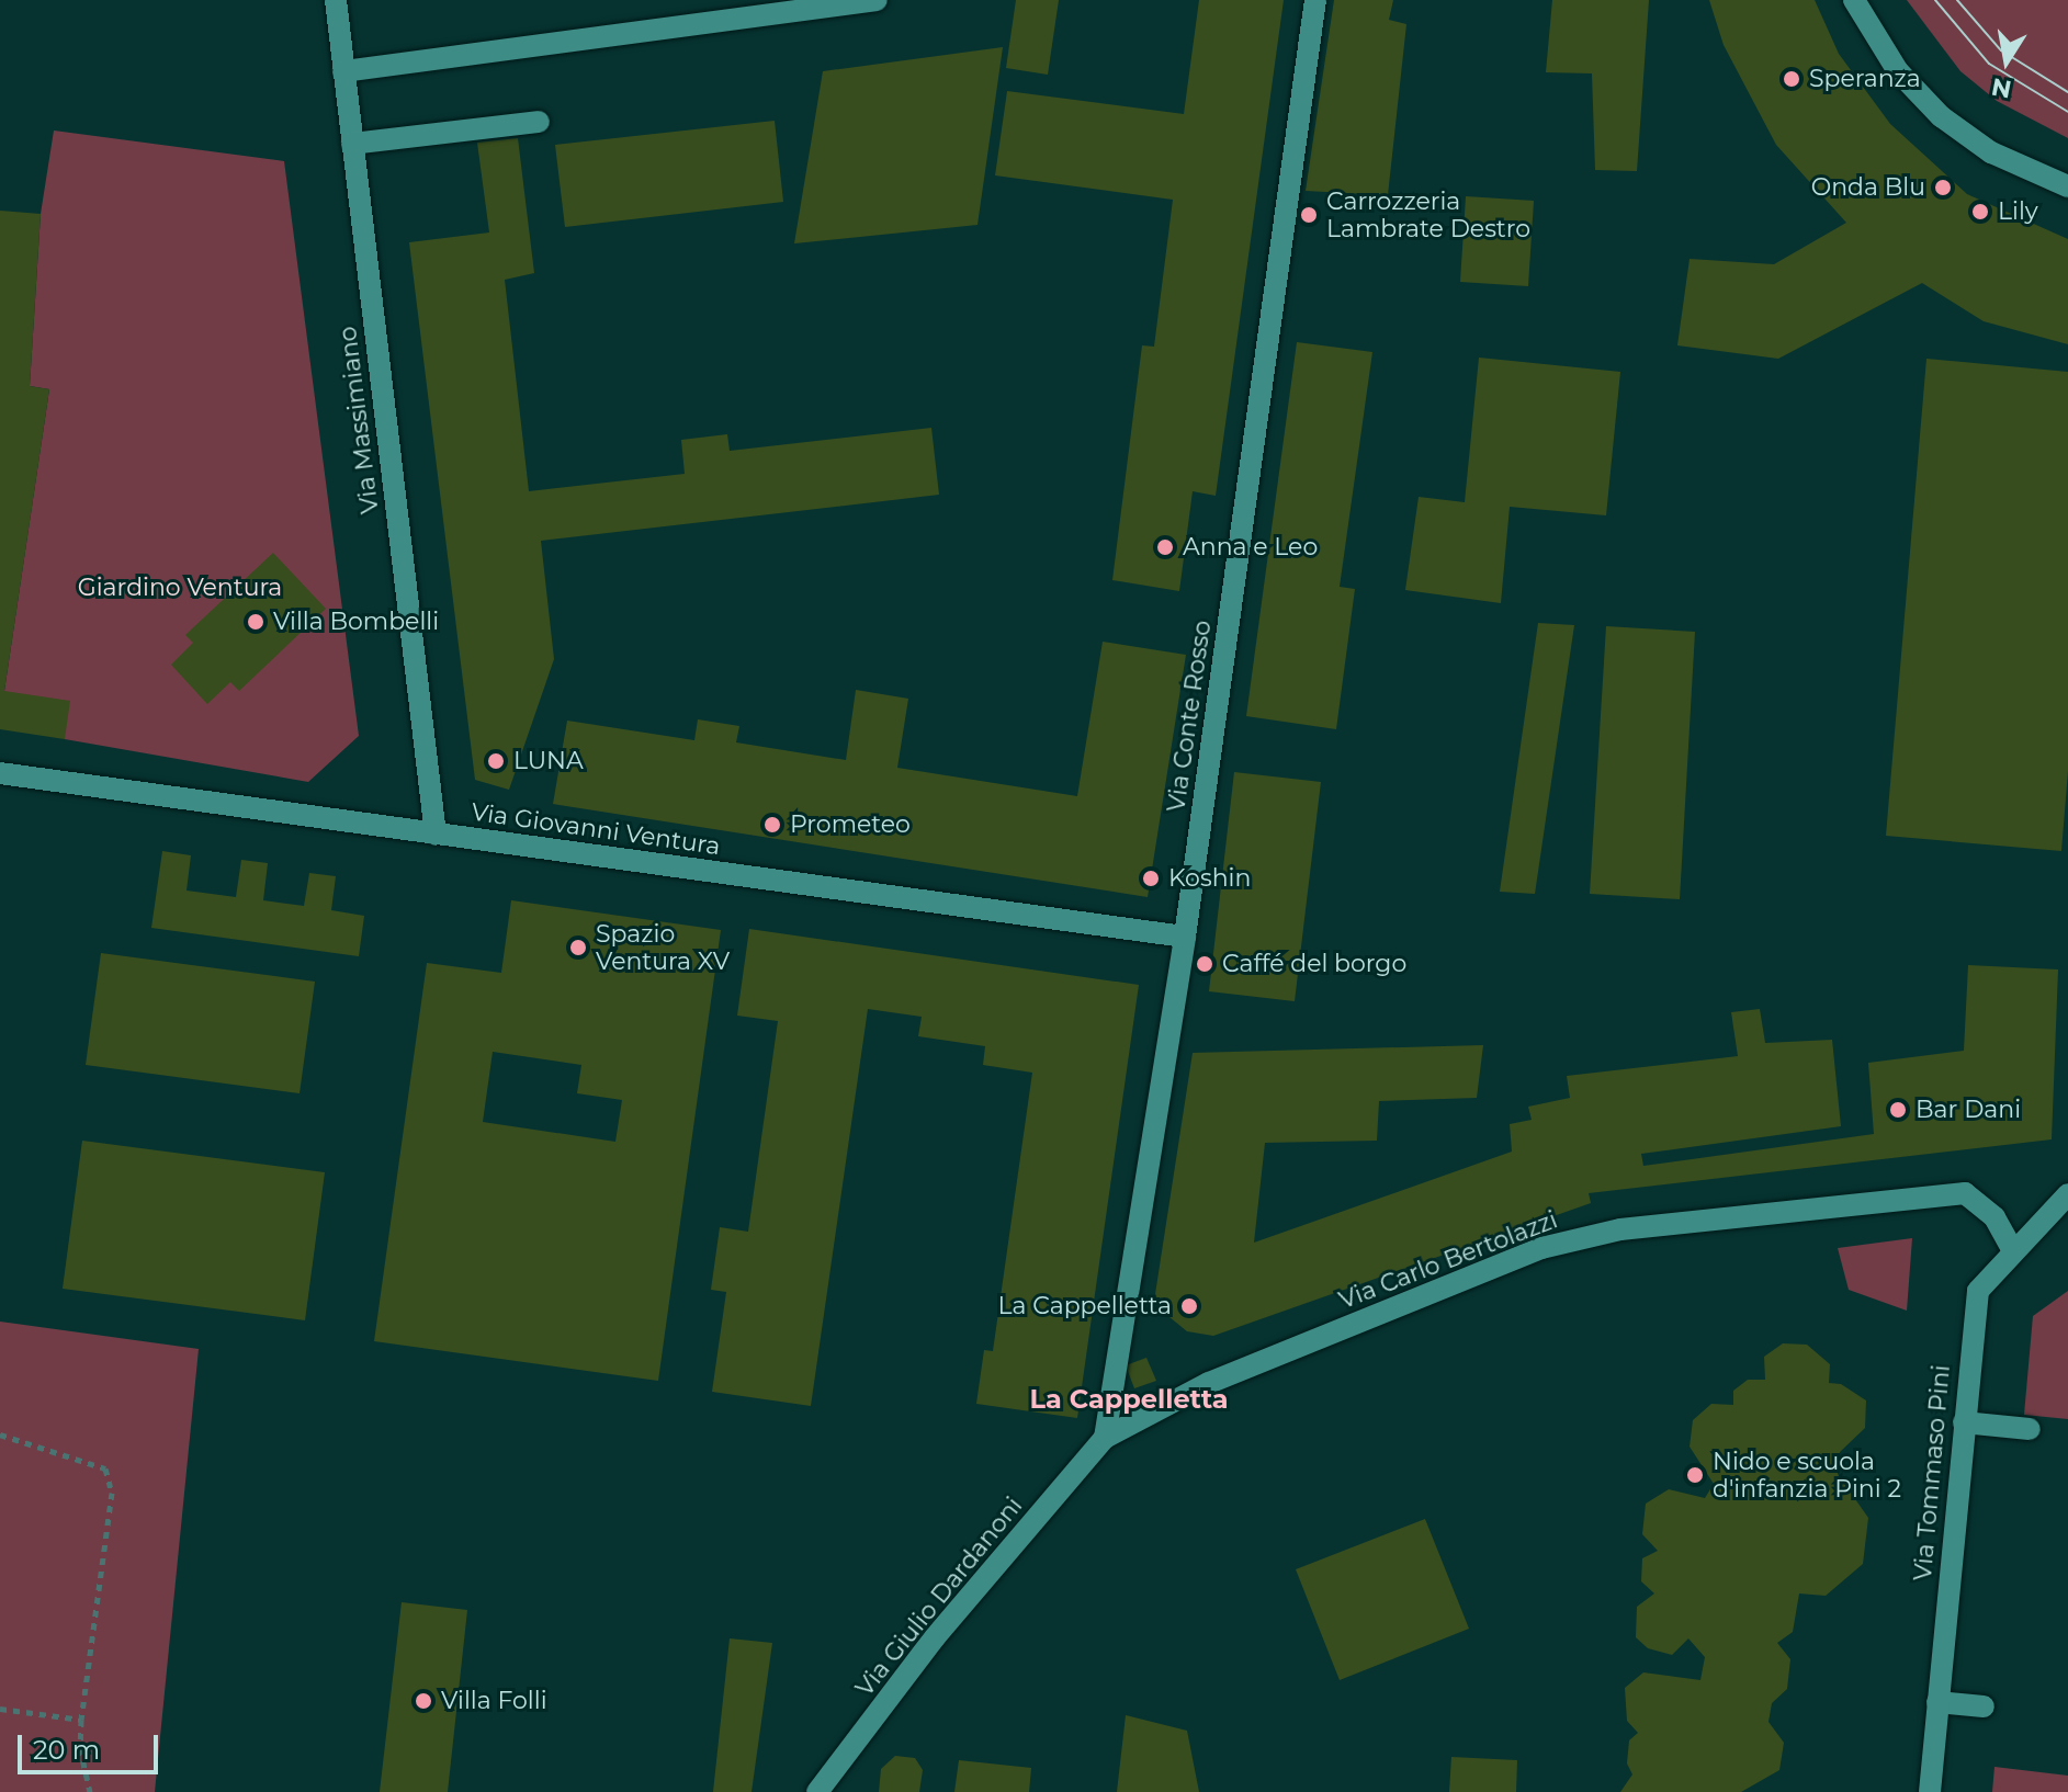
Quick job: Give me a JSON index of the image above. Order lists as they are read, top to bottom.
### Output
{
  "streets": {
    "street": [
      "Via Massimiano",
      "Via Conte Rosso",
      "Via Giovanni Ventura",
      "Via Carlo Bertolazzi",
      "Via Tommaso Pini",
      "Via Giulio Dardanoni"
    ]
  },
  "crossings": [
    ["Via Massimiano", "Via Giovanni Ventura"],
    ["Via Conte Rosso", "Via Giovanni Ventura"],
    ["Via Conte Rosso", "Via Carlo Bertolazzi"],
    ["Via Conte Rosso", "Via Giulio Dardanoni"],
    ["Via Carlo Bertolazzi", "Via Tommaso Pini"],
    ["Via Carlo Bertolazzi", "Via Giulio Dardanoni"]
  ],
  "districts": ["La Cappelletta"],
  "parks": ["Giardino Ventura"],
  "places": [
    "Speranza",
    "Onda Blu",
    "Lily",
    "Carrozzeria Lambrate Destro",
    "Anna e Leo",
    "Villa Bombelli",
    "LUNA",
    "Prometeo",
    "Koshin",
    "Spazio Ventura XV",
    "Caffé del borgo",
    "Bar Dani",
    "La Cappelletta",
    "Nido e scuola d'infanzia Pini 2",
    "Villa Folli"
  ],
  "scale_bar": "20 m",
  "north": "bottom"
}
